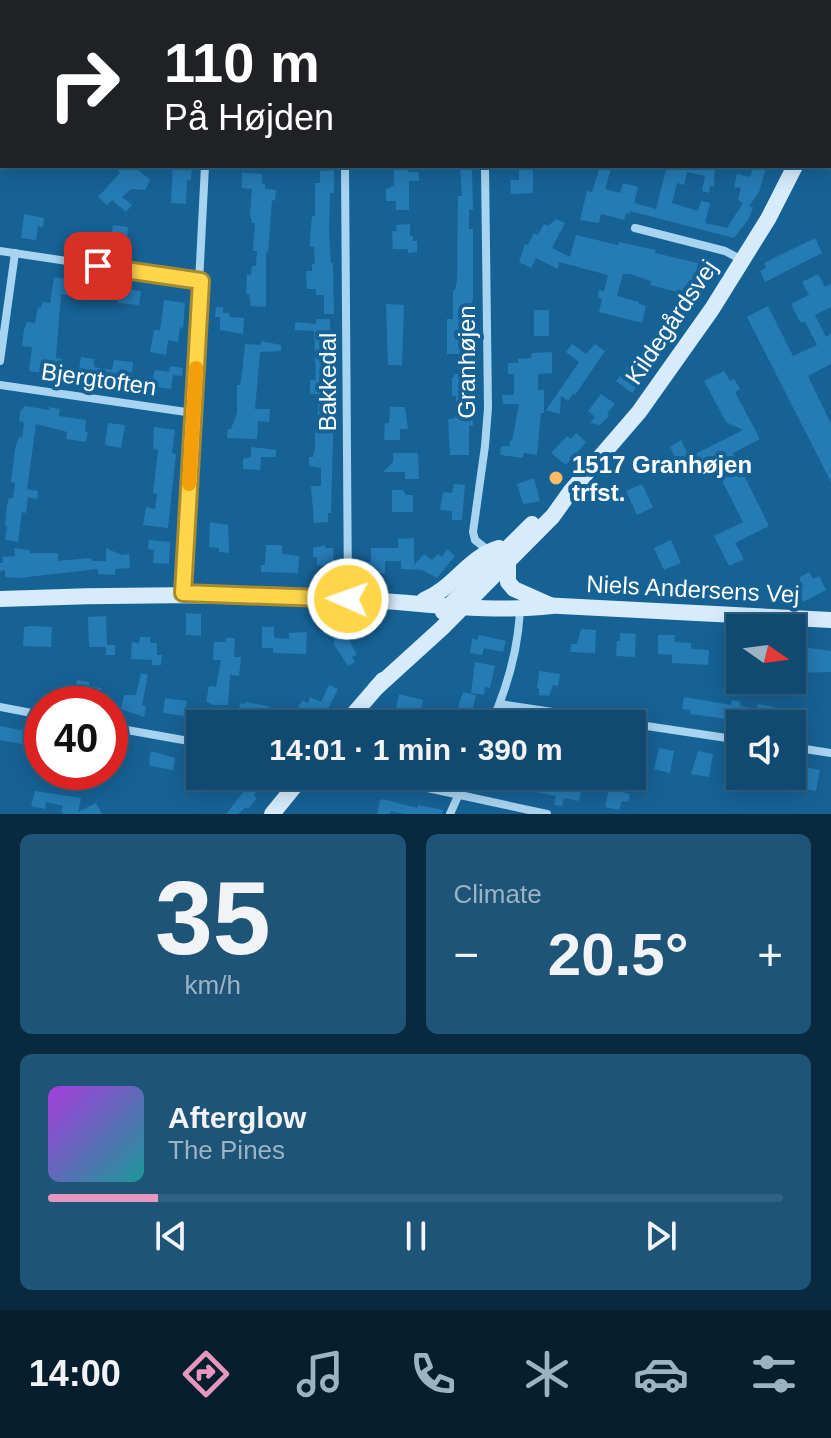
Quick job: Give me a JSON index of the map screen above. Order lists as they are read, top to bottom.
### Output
{
  "streets": {
    "street": [
      "Kildegårdsvej",
      "Granhøjen",
      "Bjergtoften",
      "Bakkedal",
      "Niels Andersens Vej"
    ]
  },
  "crossings": [
    ["Kildegårdsvej", "Granhøjen"]
  ],
  "places": ["1517 Granhøjen trfst."],
  "north": "right",
  "page": {
    "turn": ["110 m", "På Højden"],
    "limit": "40",
    "trip": "14:01 · 1 min · 390 m",
    "tile": [
      ["35", "km/h"],
      "Climate"
    ],
    "heat": ["−", "20.5°", "+"],
    "song": ["Afterglow", "The Pines"],
    "tabs": "14:00"
  }
}
